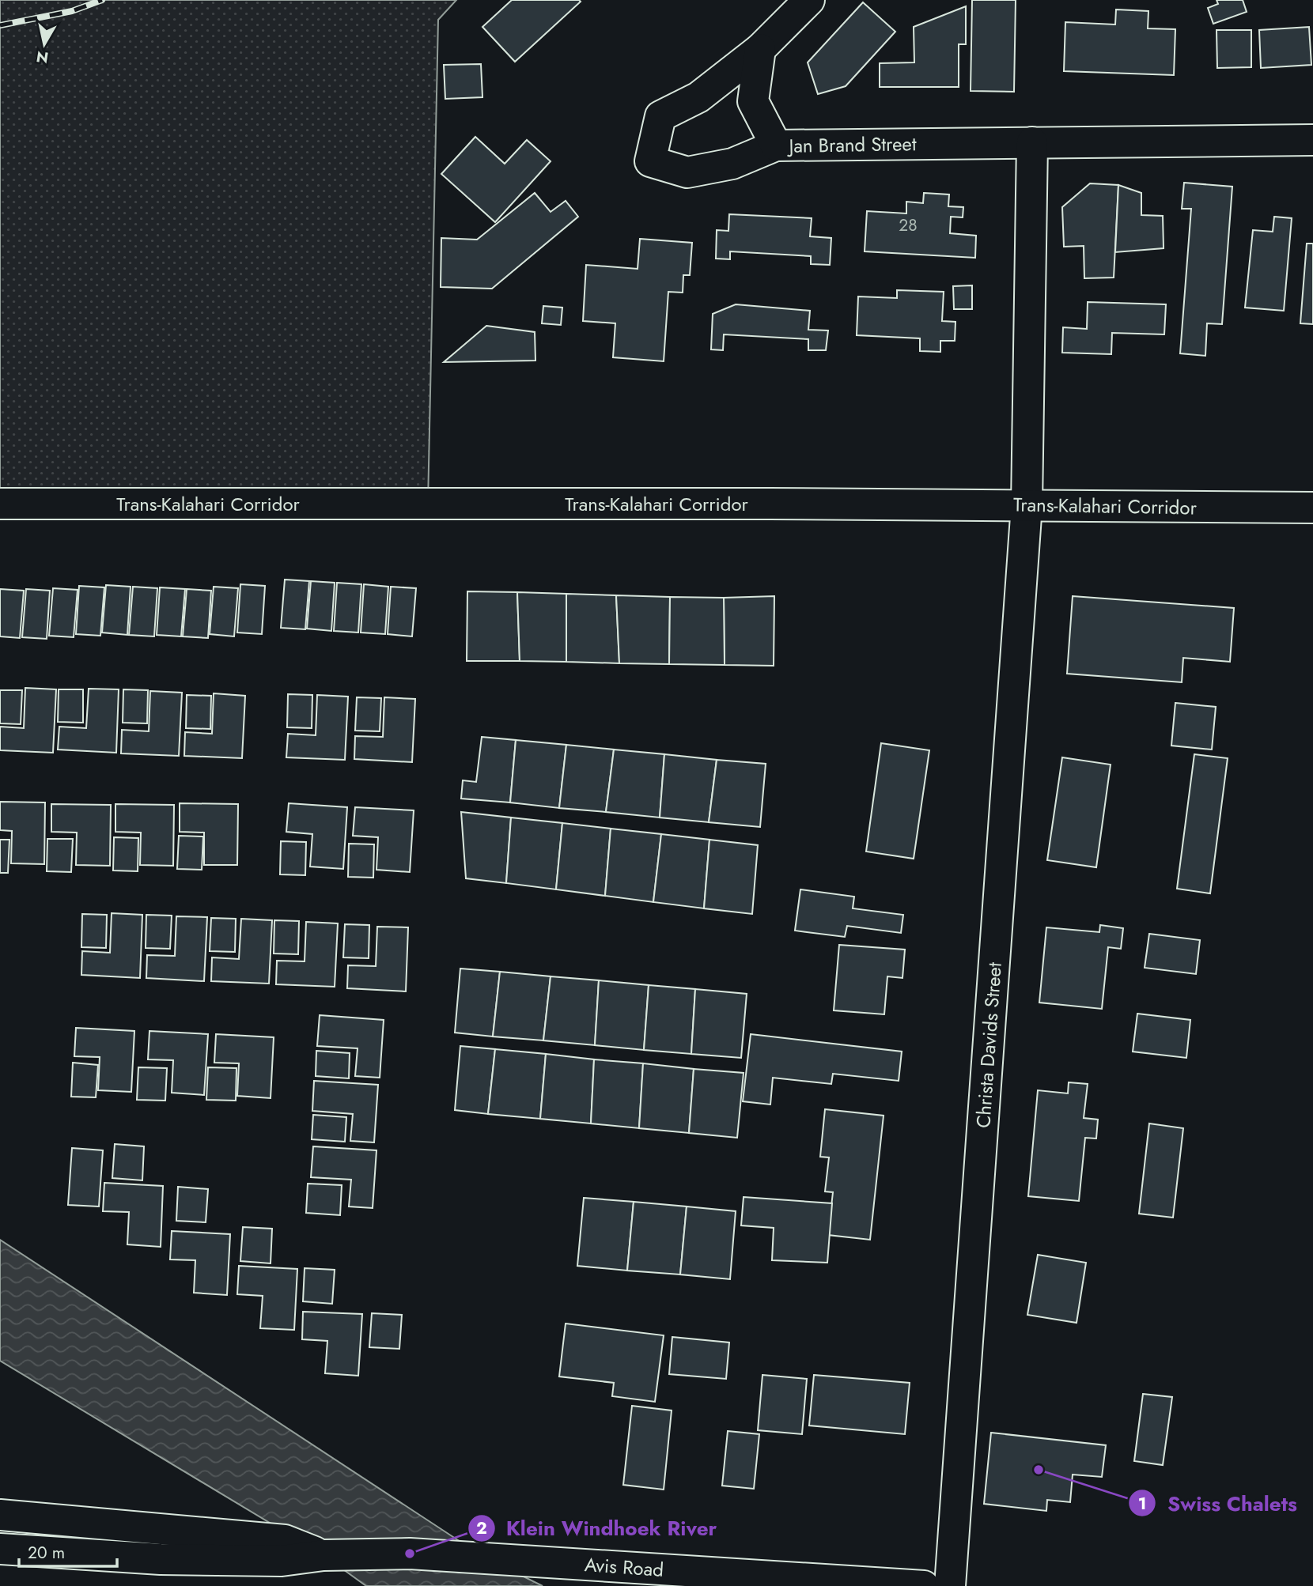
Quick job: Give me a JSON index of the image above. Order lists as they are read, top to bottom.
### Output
{
  "streets": {
    "main road": [
      "Jan Brand Street",
      "Trans-Kalahari Corridor",
      "Christa Davids Street",
      "Avis Road"
    ]
  },
  "crossings": [
    ["Trans-Kalahari Corridor", "Christa Davids Street"]
  ],
  "places": ["Swiss Chalets", "Klein Windhoek River"],
  "house_numbers": ["28"],
  "scale_bar": "20 m",
  "north": "bottom"
}
